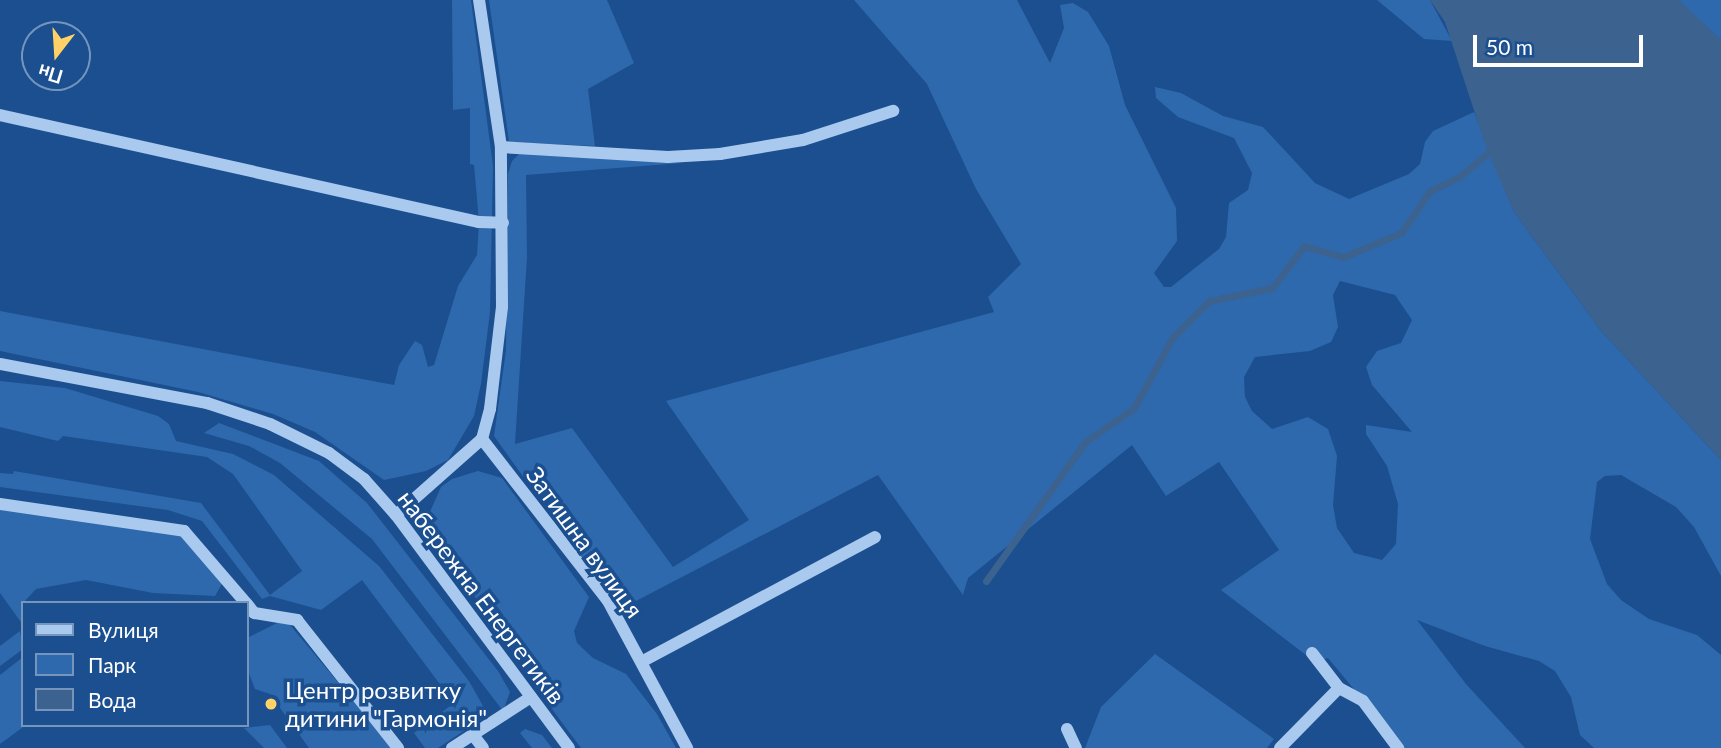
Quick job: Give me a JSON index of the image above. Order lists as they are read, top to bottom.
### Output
{
  "streets": {
    "street": ["Затишна вулиця", "набережна Енергетиків"]
  },
  "places": ["Центр розвитку дитини \"Гармонія\""],
  "legend": ["Вулиця", "Парк", "Вода"],
  "scale_bar": "50 m",
  "north": "bottom"
}
